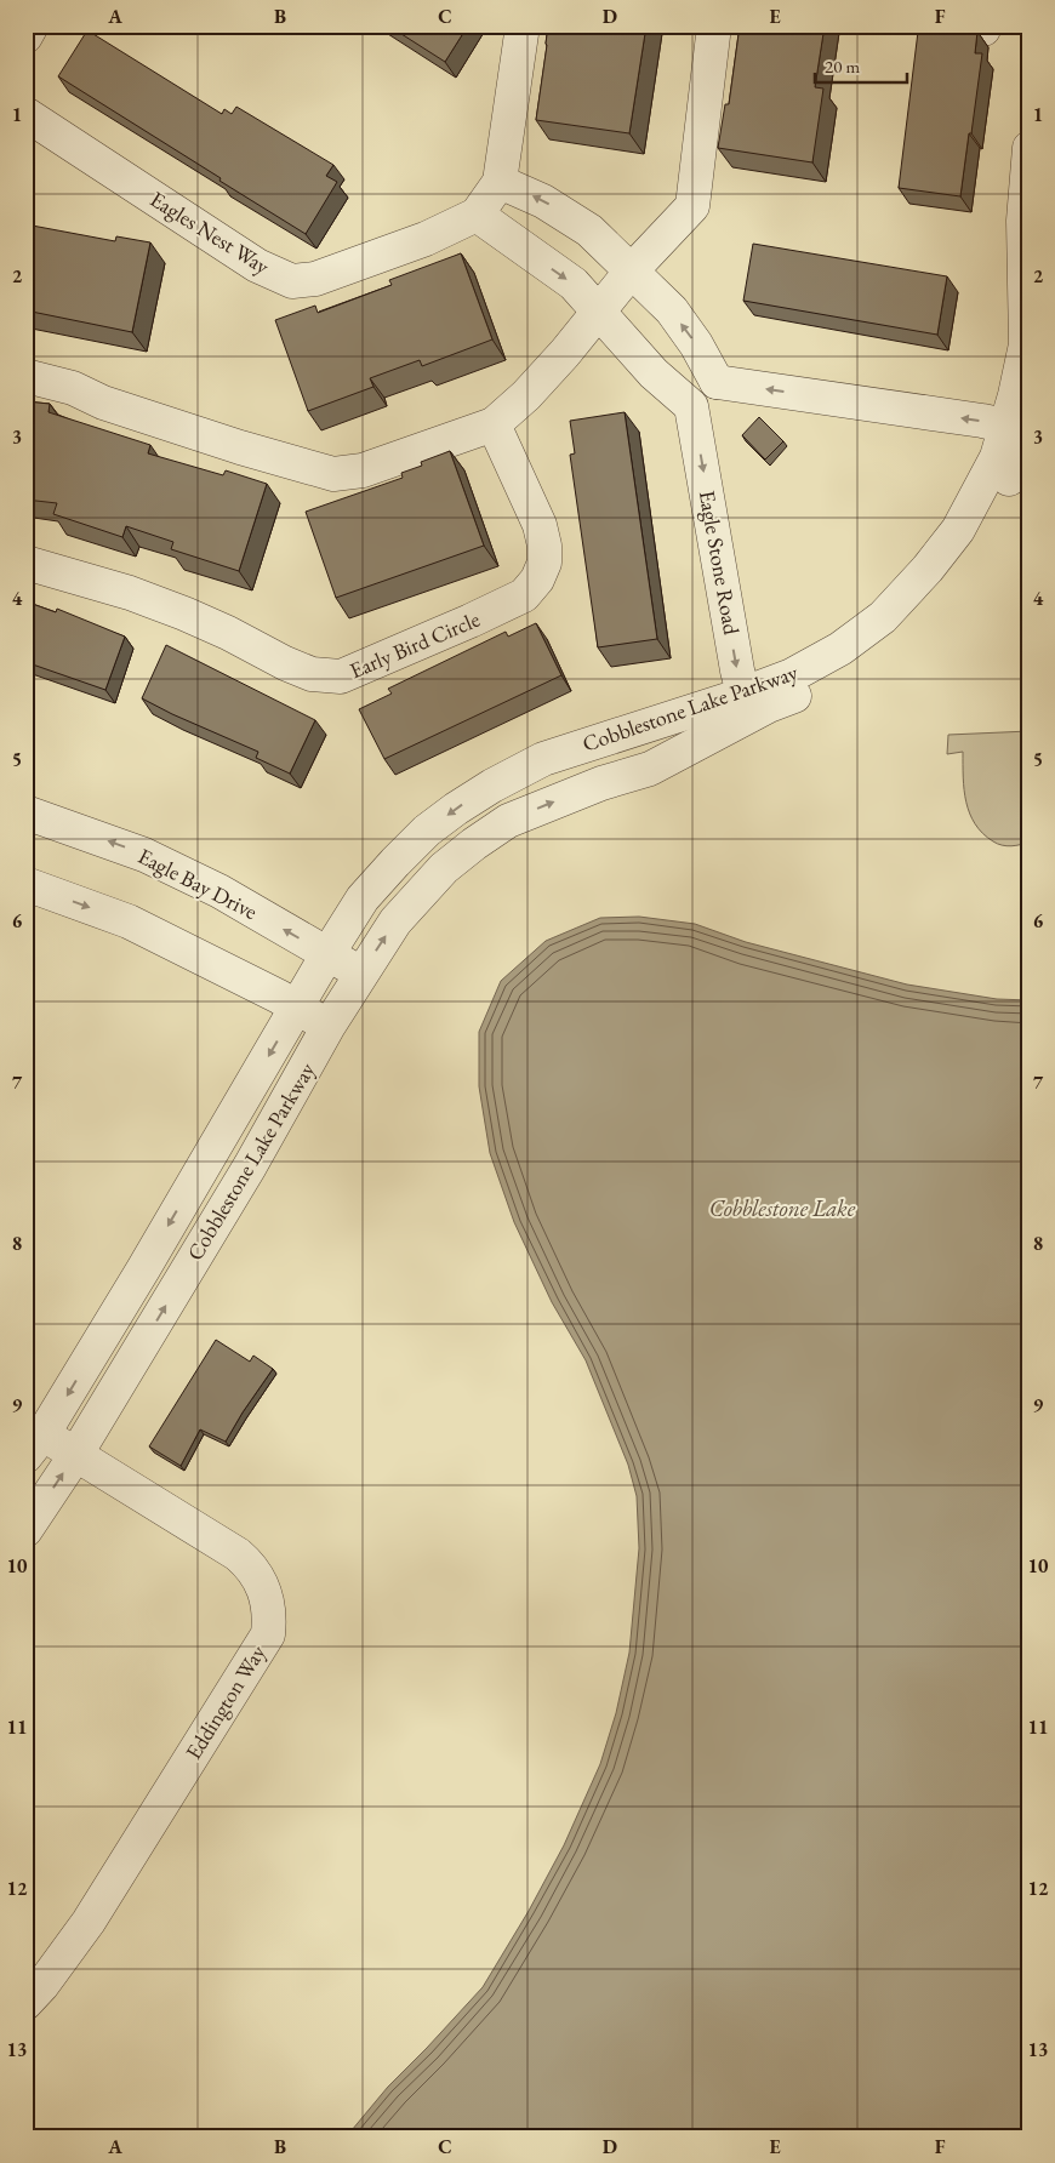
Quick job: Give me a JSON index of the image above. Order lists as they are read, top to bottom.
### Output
{
  "streets": {
    "street": [
      "Eagles Nest Way",
      "Eagle Stone Road",
      "Early Bird Circle",
      "Cobblestone Lake Parkway",
      "Eagle Bay Drive",
      "Eddington Way"
    ]
  },
  "crossings": [
    ["Eagle Stone Road", "Cobblestone Lake Parkway"],
    ["Cobblestone Lake Parkway", "Eagle Bay Drive"],
    ["Cobblestone Lake Parkway", "Eddington Way"]
  ],
  "one_way": ["Eagle Stone Road"],
  "water": ["Cobblestone Lake"],
  "scale_bar": "20 m",
  "grid": {
    "columns": [
      "A",
      "B",
      "C",
      "D",
      "E",
      "F"
    ],
    "rows": [
      "1",
      "2",
      "3",
      "4",
      "5",
      "6",
      "7",
      "8",
      "9",
      "10",
      "11",
      "12",
      "13"
    ]
  }
}
